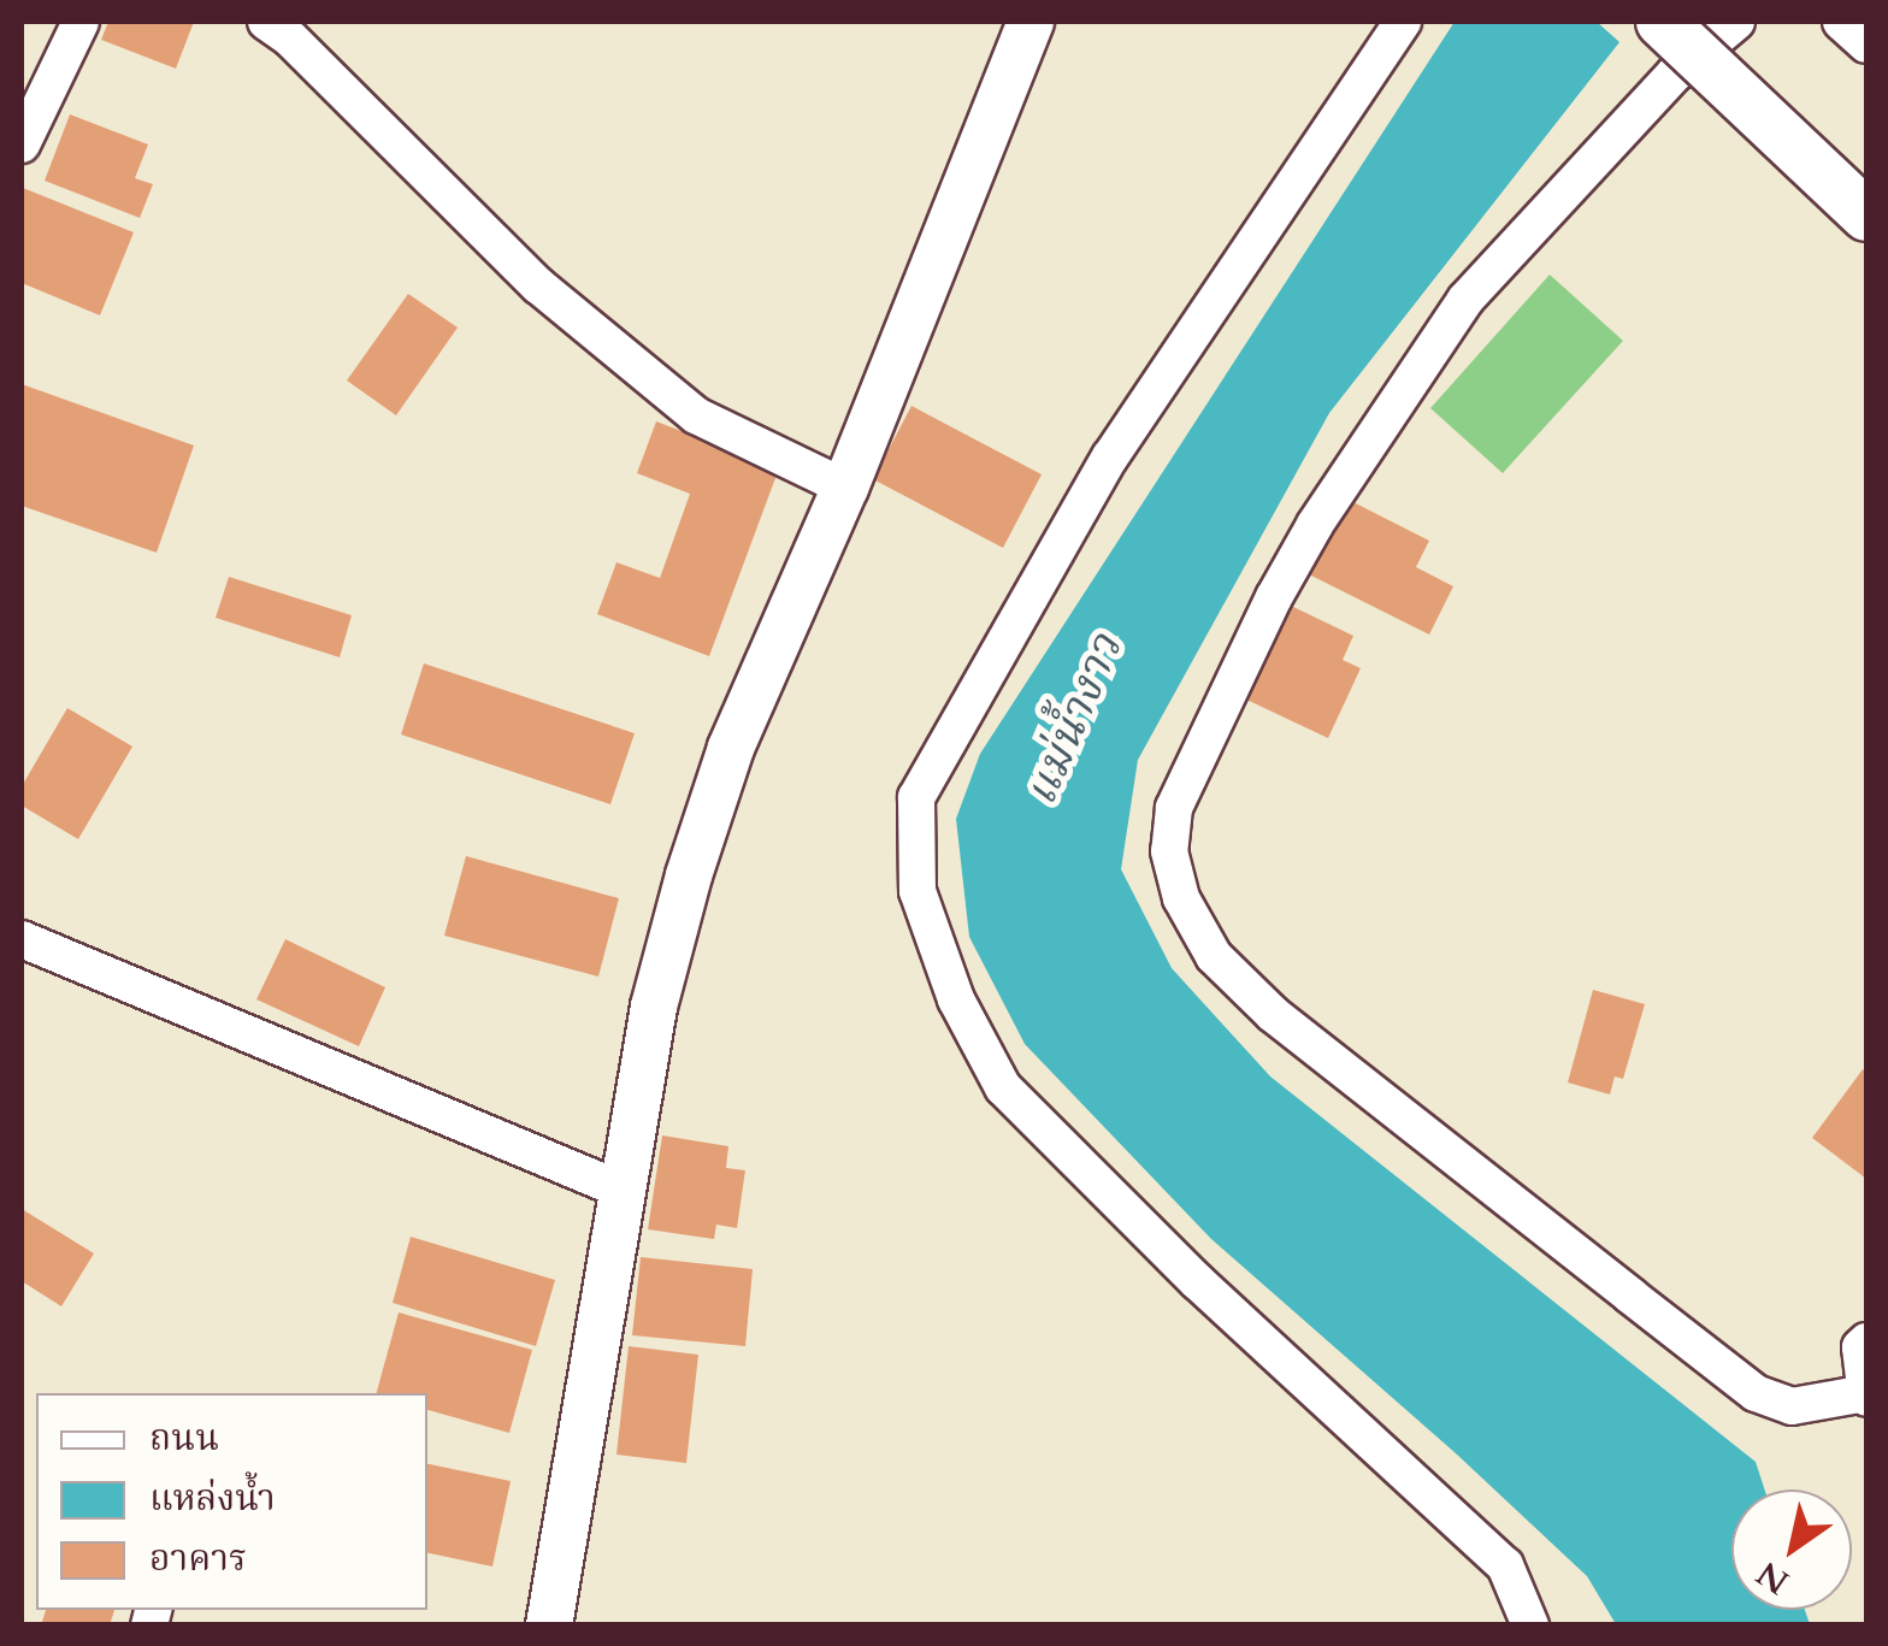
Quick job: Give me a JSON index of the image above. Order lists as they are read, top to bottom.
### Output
{
  "water": ["แม่น้ำงาว"],
  "legend": ["ถนน", "แหล่งน้ำ", "อาคาร"],
  "north": "bottom left"
}
